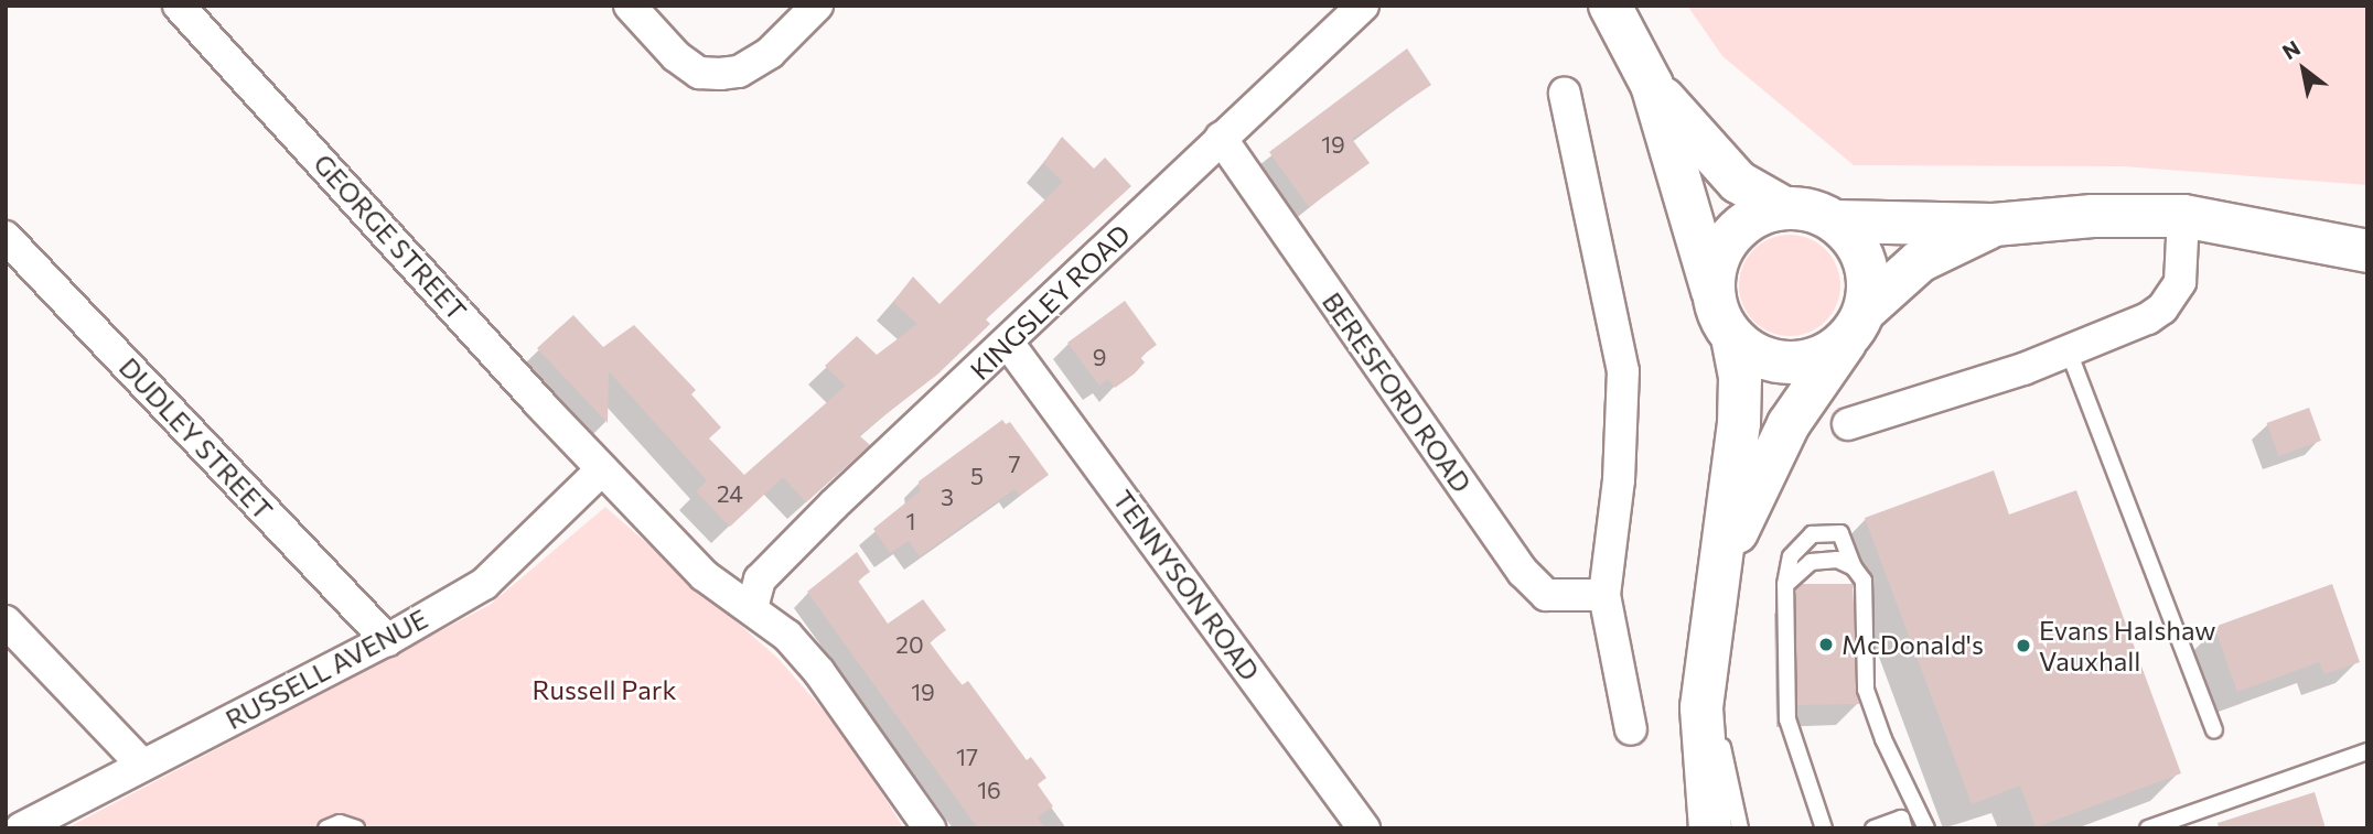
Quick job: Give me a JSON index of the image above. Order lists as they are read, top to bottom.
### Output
{
  "streets": {
    "street": [
      "GEORGE STREET",
      "KINGSLEY ROAD",
      "BERESFORD ROAD",
      "DUDLEY STREET",
      "TENNYSON ROAD",
      "RUSSELL AVENUE"
    ]
  },
  "crossings": [
    ["GEORGE STREET", "KINGSLEY ROAD"],
    ["GEORGE STREET", "RUSSELL AVENUE"],
    ["KINGSLEY ROAD", "BERESFORD ROAD"],
    ["KINGSLEY ROAD", "TENNYSON ROAD"],
    ["DUDLEY STREET", "RUSSELL AVENUE"]
  ],
  "parks": ["Russell Park"],
  "places": ["McDonald's", "Evans Halshaw Vauxhall"],
  "house_numbers": [
    "19",
    "9",
    "7",
    "5",
    "24",
    "3",
    "1",
    "20",
    "19",
    "17",
    "16"
  ],
  "north": "top left"
}
